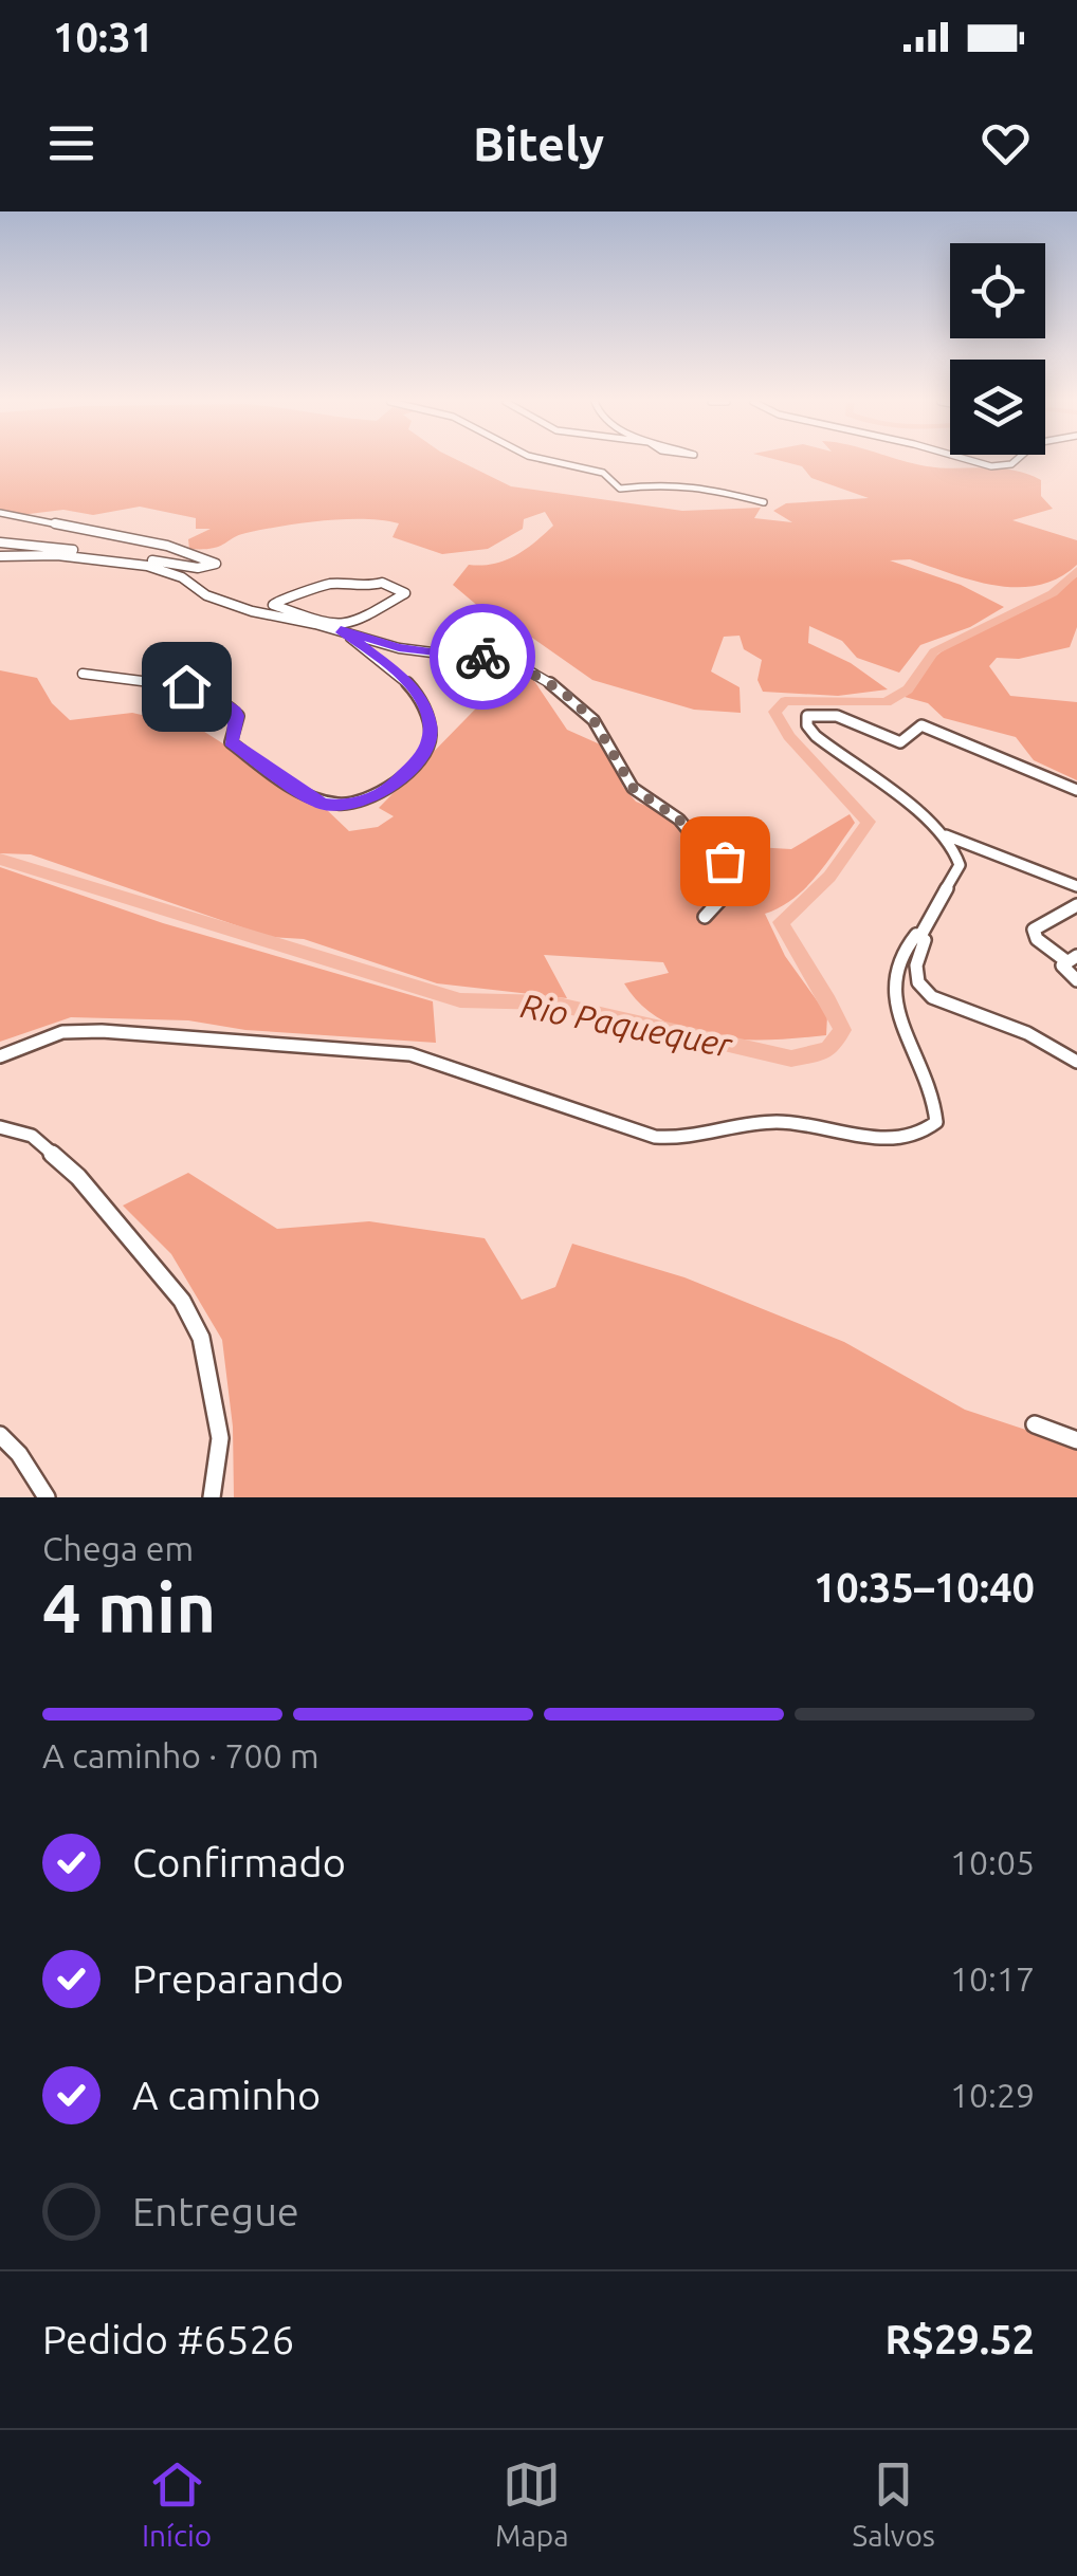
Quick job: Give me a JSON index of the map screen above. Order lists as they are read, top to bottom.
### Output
{
  "water": ["Rio Paquequer"],
  "page": {
    "status": "10:31",
    "header": "Bitely",
    "heading": ["4 min", "Chega em", "10:35–10:40"],
    "panel": ["Pedido #6526", "R$29.52"],
    "bar": "A caminho · 700 m",
    "list": [
      ["Confirmado", "10:05"],
      ["Preparando", "10:17"],
      ["A caminho", "10:29"],
      "Entregue"
    ],
    "tabs": ["Início", "Mapa", "Salvos"]
  }
}
